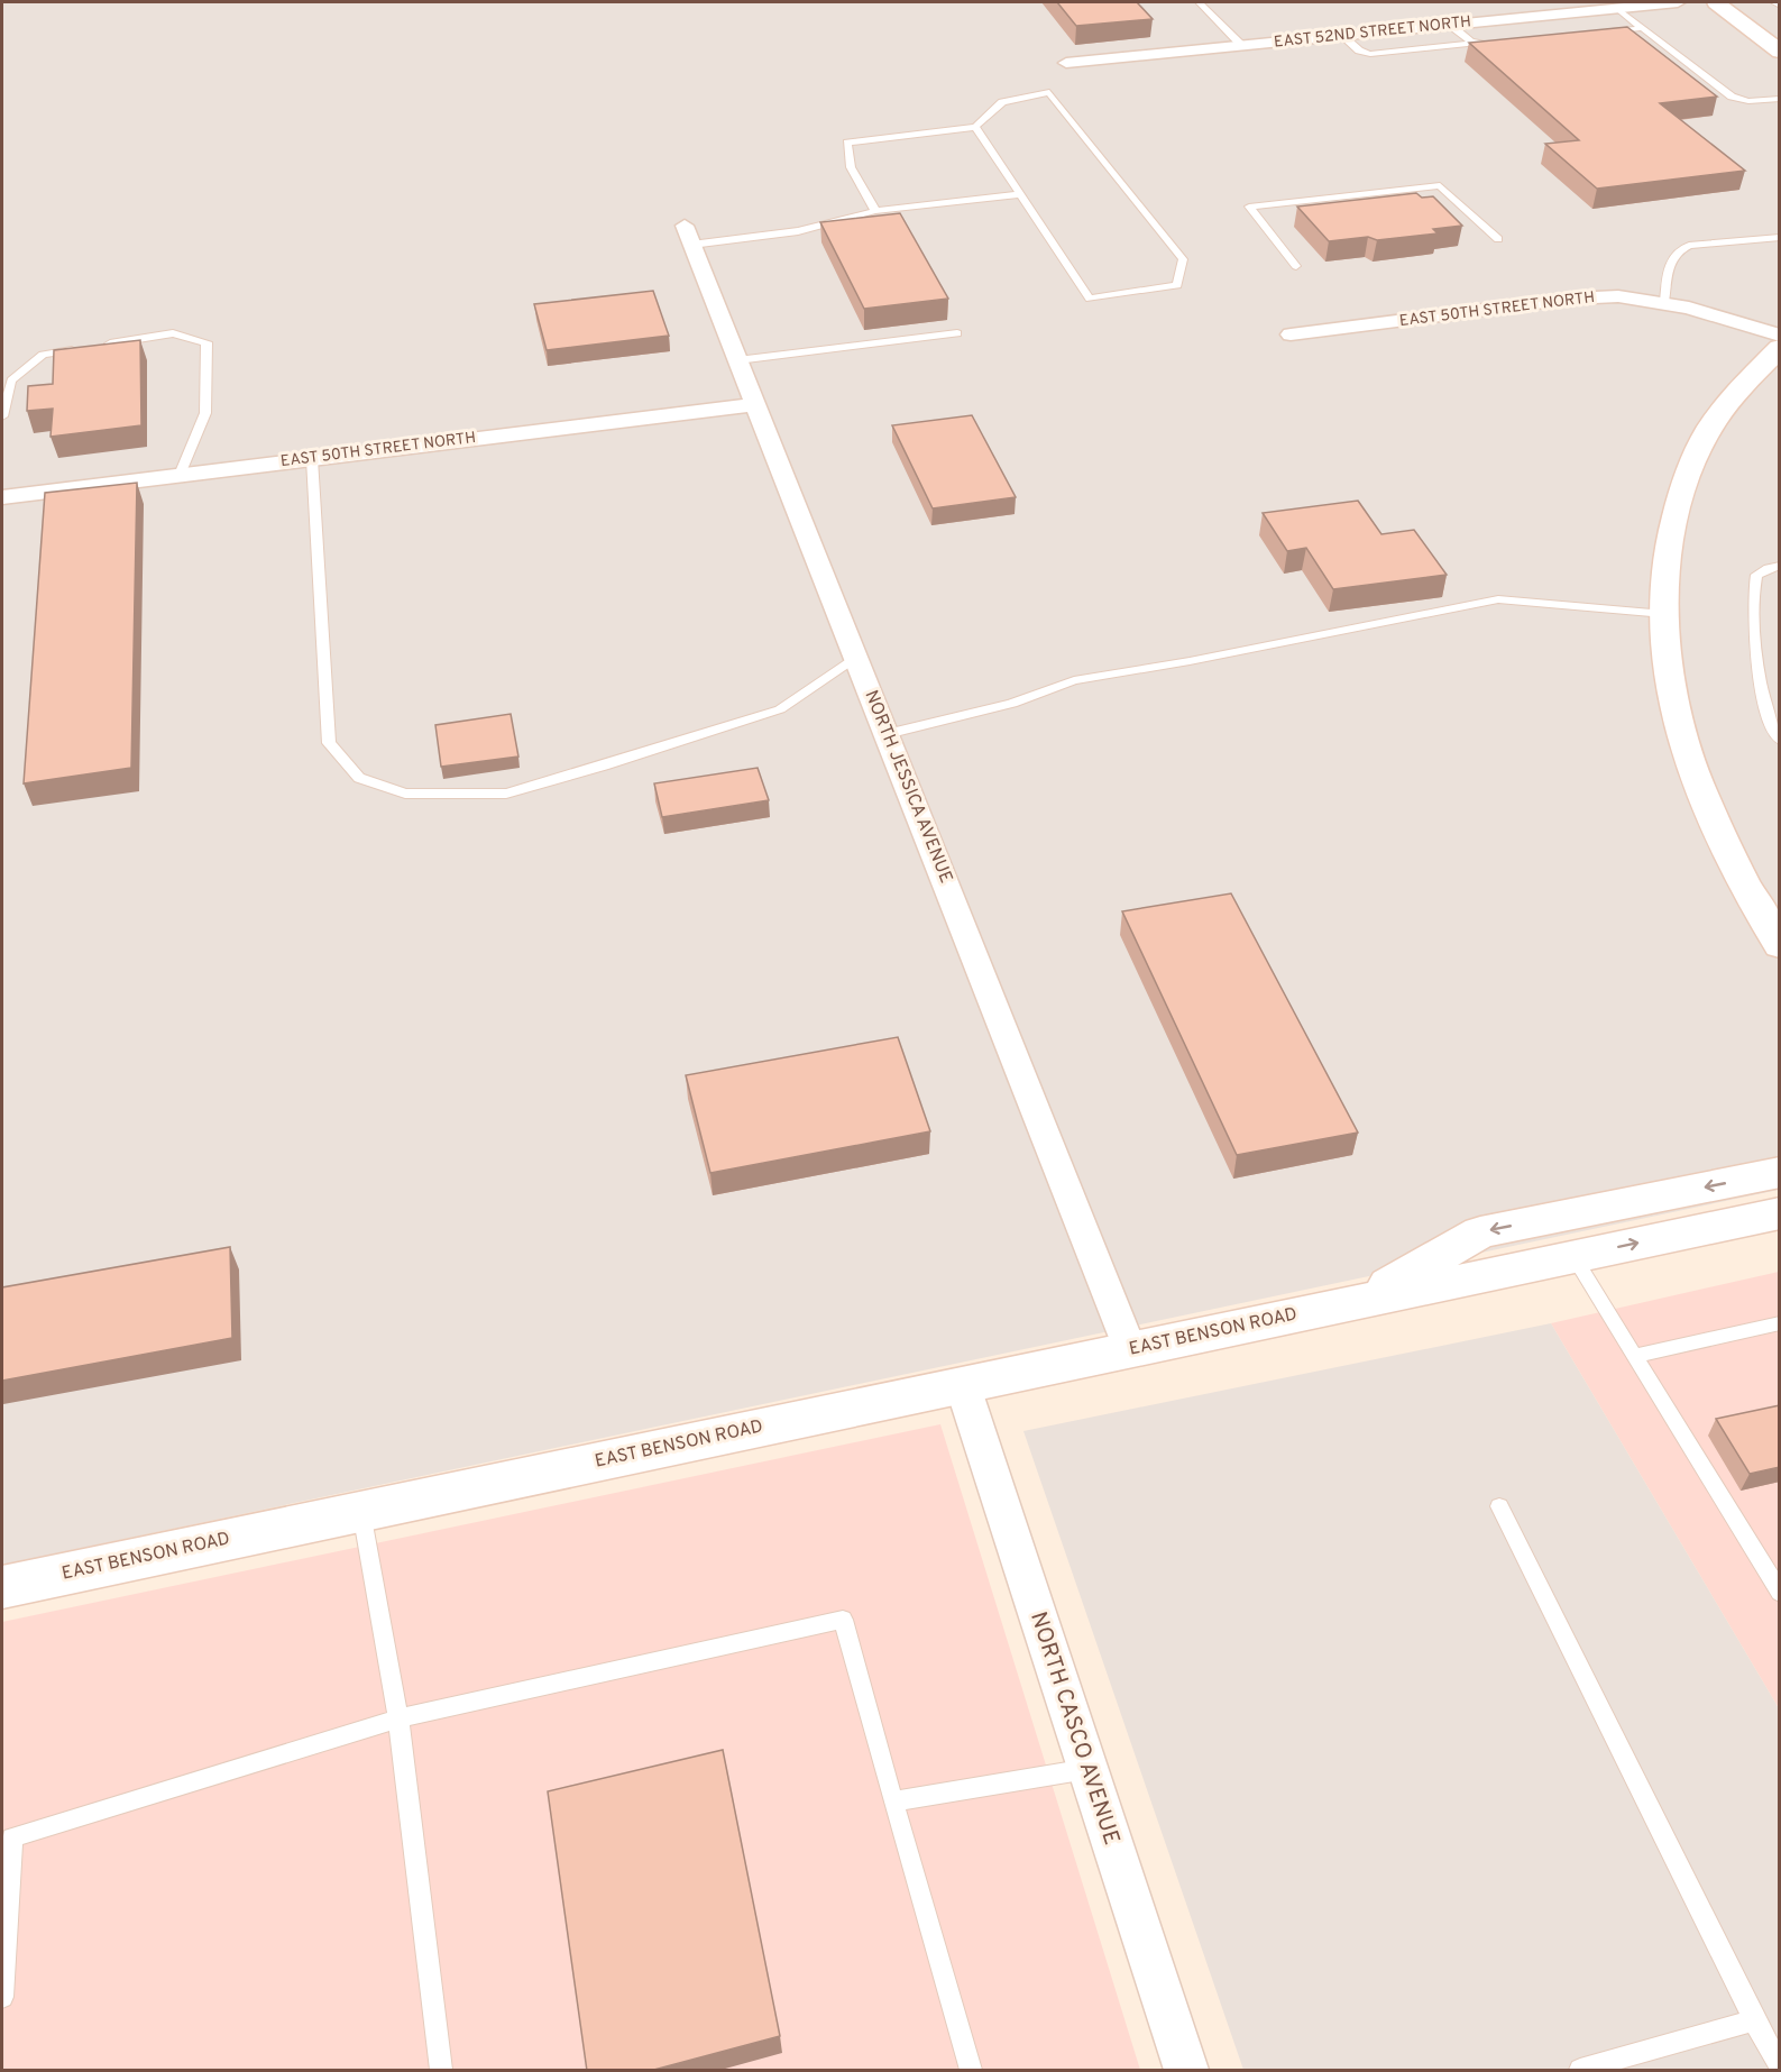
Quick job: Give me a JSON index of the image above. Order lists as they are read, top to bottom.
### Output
{
  "streets": {
    "main road": ["EAST BENSON ROAD"],
    "street": [
      "EAST 52ND STREET NORTH",
      "EAST 50TH STREET NORTH",
      "NORTH JESSICA AVENUE",
      "NORTH CASCO AVENUE"
    ]
  },
  "crossings": [
    ["EAST 50TH STREET NORTH", "NORTH JESSICA AVENUE"],
    ["NORTH JESSICA AVENUE", "EAST BENSON ROAD"],
    ["EAST BENSON ROAD", "NORTH CASCO AVENUE"]
  ]
}
